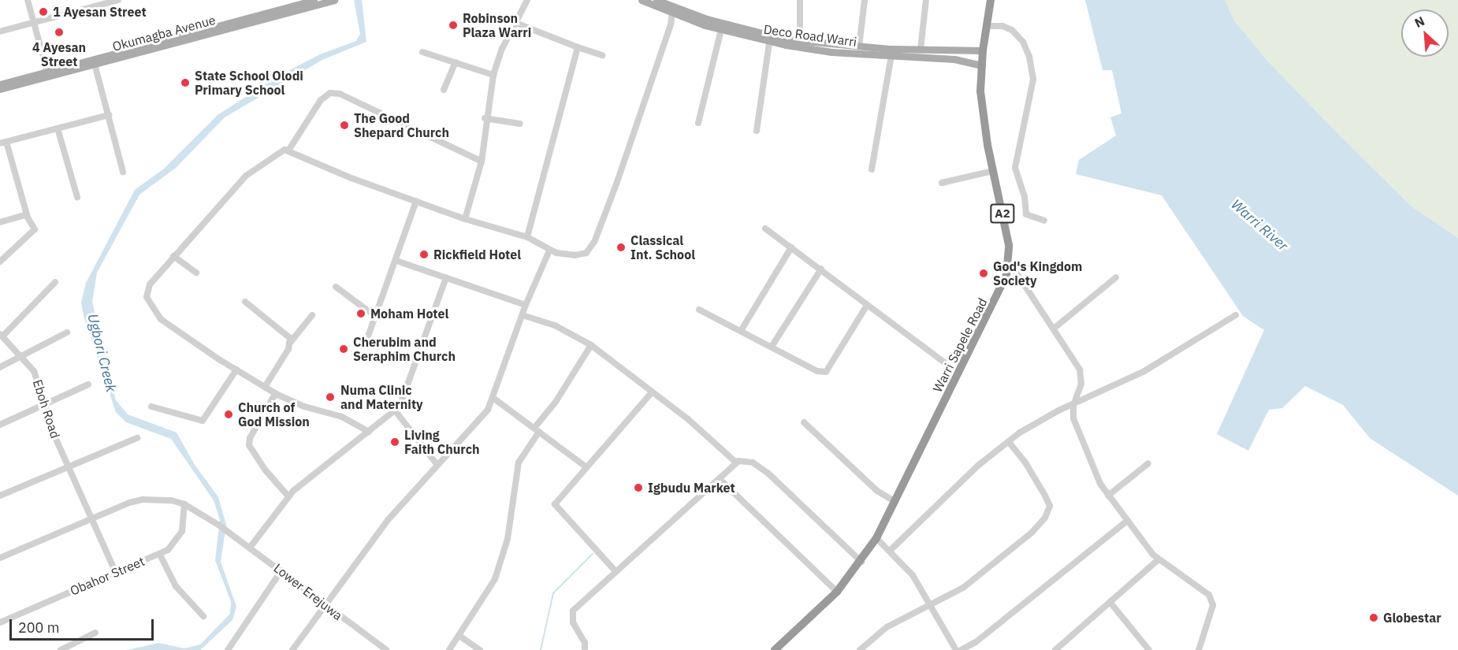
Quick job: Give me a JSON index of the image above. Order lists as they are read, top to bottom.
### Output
{
  "streets": {
    "highway": ["A2", "Warri Sapele Road"],
    "main road": ["Okumagba Avenue", "Deco Road Warri"],
    "street": ["Eboh Road", "Obahor Street", "Lower Erejuwa"]
  },
  "crossings": [
    ["Deco Road Warri", "Warri Sapele Road"],
    ["Eboh Road", "Obahor Street"],
    ["Obahor Street", "Lower Erejuwa"]
  ],
  "water": ["Warri River", "Ugbori Creek"],
  "places": [
    "1 Ayesan Street",
    "Robinson Plaza Warri",
    "4 Ayesan Street",
    "State School Olodi Primary School",
    "The Good Shepard Church",
    "Classical Int. School",
    "Rickfield Hotel",
    "God's Kingdom Society",
    "Moham Hotel",
    "Cherubim and Seraphim Church",
    "Numa Clinic and Maternity",
    "Church of God Mission",
    "Living Faith Church",
    "Igbudu Market",
    "Globestar"
  ],
  "scale_bar": "200 m",
  "north": "top left"
}
